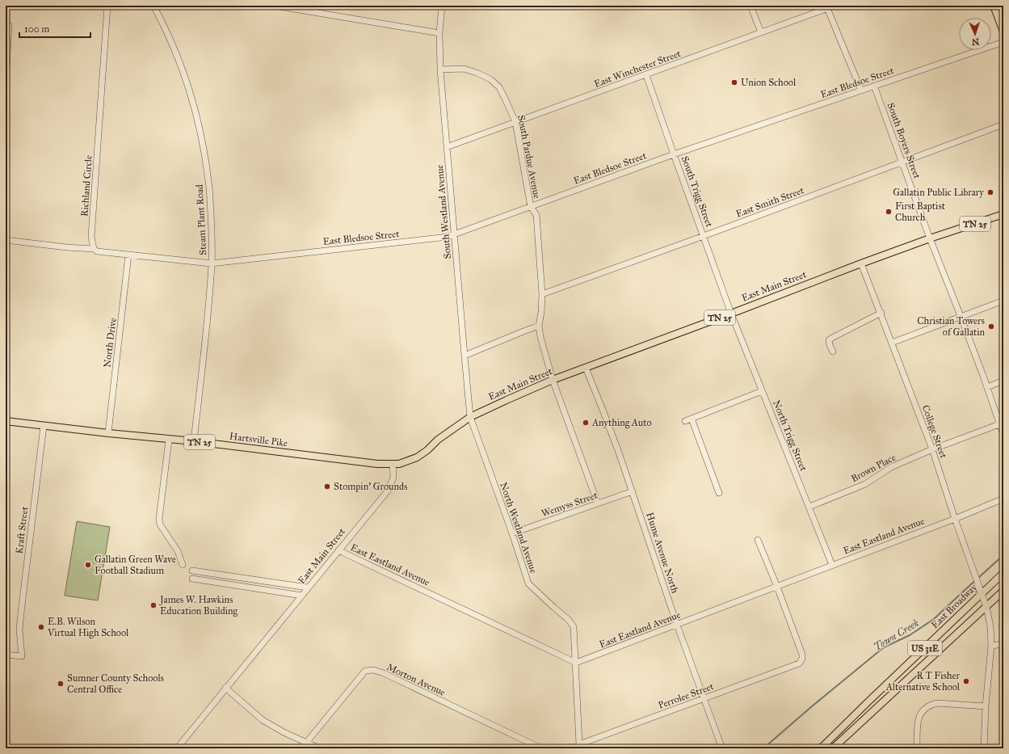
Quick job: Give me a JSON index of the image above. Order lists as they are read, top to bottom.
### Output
{
  "streets": {
    "main road": [
      "TN 25",
      "East Main Street",
      "Hartsville Pike",
      "East Broadway",
      "US 31E"
    ],
    "street": [
      "East Winchester Street",
      "East Bledsoe Street",
      "South Boyers Street",
      "South Pardue Avenue",
      "Richland Circle",
      "South Trigg Street",
      "East Smith Street",
      "South Westland Avenue",
      "Steam Plant Road",
      "North Drive",
      "College Street",
      "North Trigg Street",
      "Brown Place",
      "Wemyss Street",
      "North Westland Avenue",
      "Kraft Street",
      "East Eastland Avenue",
      "Hume Avenue North",
      "Morton Avenue",
      "Perrolee Street"
    ]
  },
  "crossings": [
    ["East Winchester Street", "South Pardue Avenue"],
    ["East Winchester Street", "South Trigg Street"],
    ["East Winchester Street", "South Westland Avenue"],
    ["East Bledsoe Street", "South Boyers Street"],
    ["East Bledsoe Street", "South Pardue Avenue"],
    ["East Bledsoe Street", "South Trigg Street"],
    ["East Bledsoe Street", "South Westland Avenue"],
    ["East Bledsoe Street", "Steam Plant Road"],
    ["South Boyers Street", "East Smith Street"],
    ["South Boyers Street", "East Main Street"],
    ["South Boyers Street", "Brown Place"],
    ["South Pardue Avenue", "East Smith Street"],
    ["South Pardue Avenue", "South Westland Avenue"],
    ["South Pardue Avenue", "East Main Street"],
    ["South Pardue Avenue", "Wemyss Street"],
    ["South Trigg Street", "East Smith Street"],
    ["South Trigg Street", "East Main Street"],
    ["South Trigg Street", "North Trigg Street"],
    ["South Westland Avenue", "East Main Street"],
    ["South Westland Avenue", "North Westland Avenue"],
    ["Steam Plant Road", "Hartsville Pike"],
    ["East Main Street", "College Street"],
    ["East Main Street", "North Trigg Street"],
    ["East Main Street", "Hartsville Pike"],
    ["East Main Street", "North Westland Avenue"],
    ["East Main Street", "East Eastland Avenue"],
    ["East Main Street", "Hume Avenue North"],
    ["North Drive", "Hartsville Pike"],
    ["College Street", "Brown Place"],
    ["College Street", "East Eastland Avenue"],
    ["College Street", "East Broadway"],
    ["College Street", "US 31E"],
    ["North Trigg Street", "Brown Place"],
    ["North Trigg Street", "East Eastland Avenue"],
    ["Hartsville Pike", "Kraft Street"],
    ["Wemyss Street", "North Westland Avenue"],
    ["Wemyss Street", "Hume Avenue North"],
    ["North Westland Avenue", "East Eastland Avenue"],
    ["North Westland Avenue", "Perrolee Street"],
    ["East Eastland Avenue", "Hume Avenue North"],
    ["East Eastland Avenue", "Perrolee Street"],
    ["Hume Avenue North", "Perrolee Street"]
  ],
  "water": ["Town Creek"],
  "places": [
    "Union School",
    "Gallatin Public Library",
    "First Baptist Church",
    "Christian Towers of Gallatin",
    "Anything Auto",
    "Stompin’ Grounds",
    "Gallatin Green Wave Football Stadium",
    "James W. Hawkins Education Building",
    "E.B. Wilson Virtual High School",
    "R T Fisher Alternative School",
    "Sumner County Schools Central Office"
  ],
  "scale_bar": "100 m",
  "north": "bottom"
}
